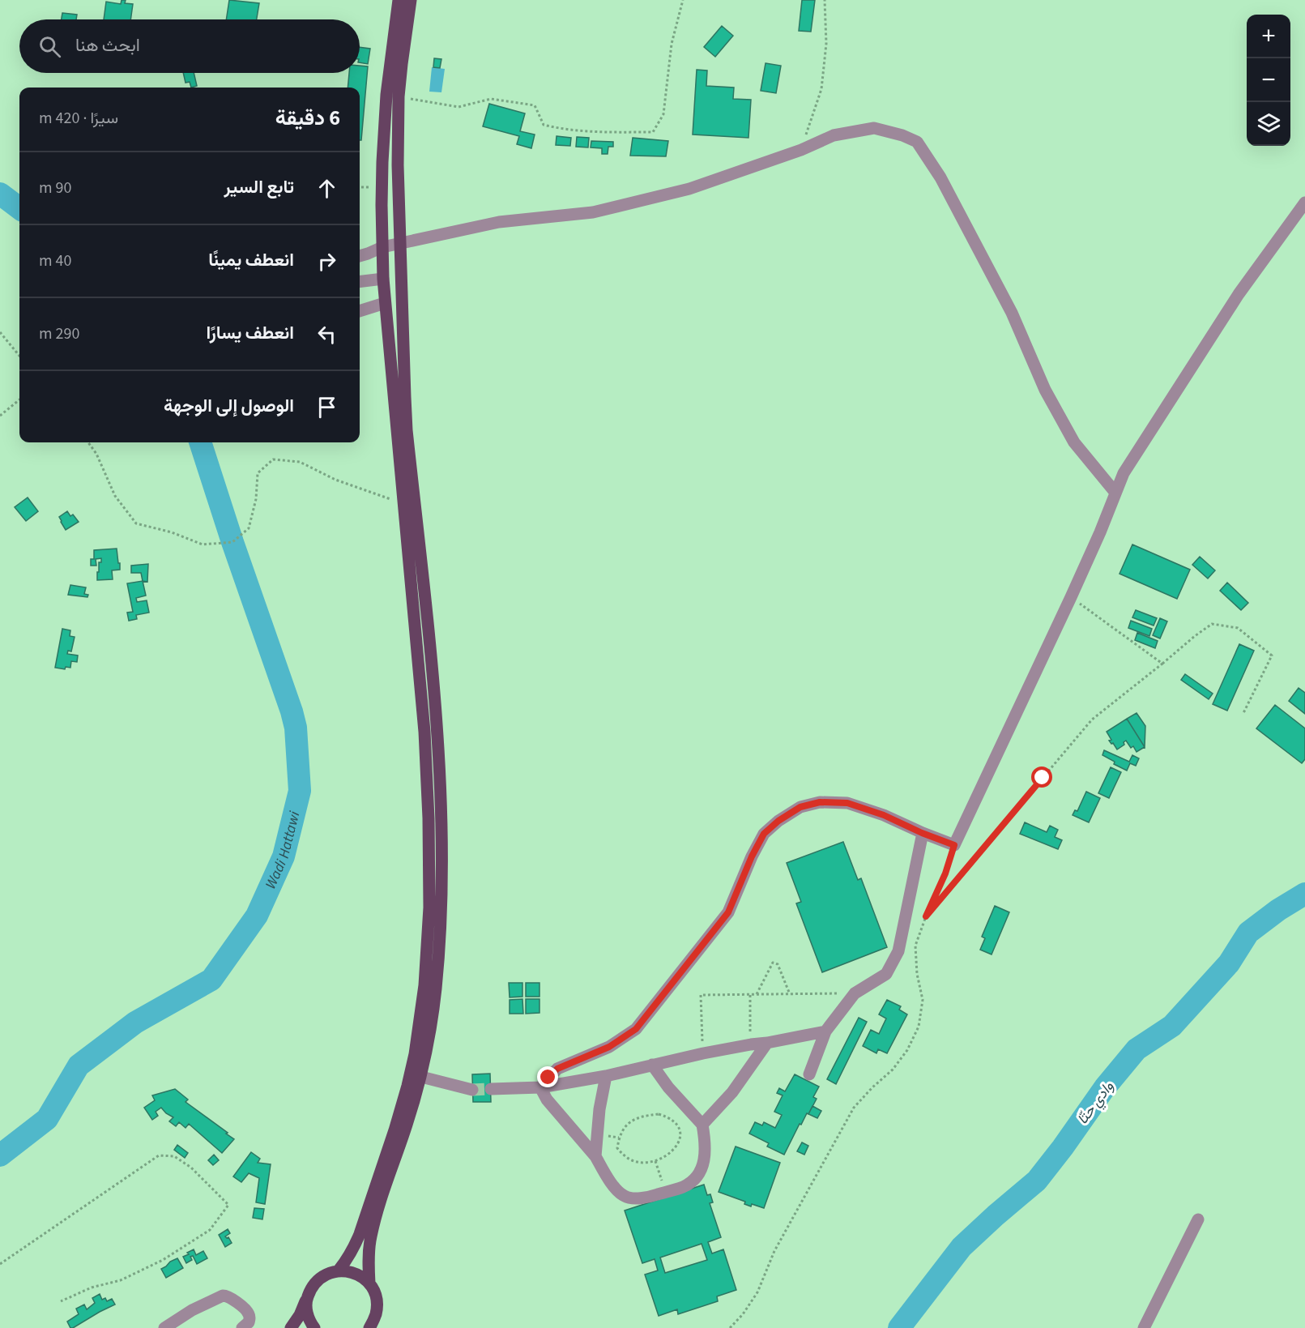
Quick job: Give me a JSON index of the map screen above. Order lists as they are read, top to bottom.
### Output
{
  "water": ["Wadi Hattawi", "وادي حتّا"],
  "page": {
    "map_buttons": ["+", "−"],
    "search": "ابحث هنا",
    "heading": ["6 دقيقة", "سيرًا · 420 m"],
    "list": [
      ["تابع السير", "90 m"],
      ["انعطف يمينًا", "40 m"],
      ["انعطف يسارًا", "290 m"],
      "الوصول إلى الوجهة"
    ]
  }
}
